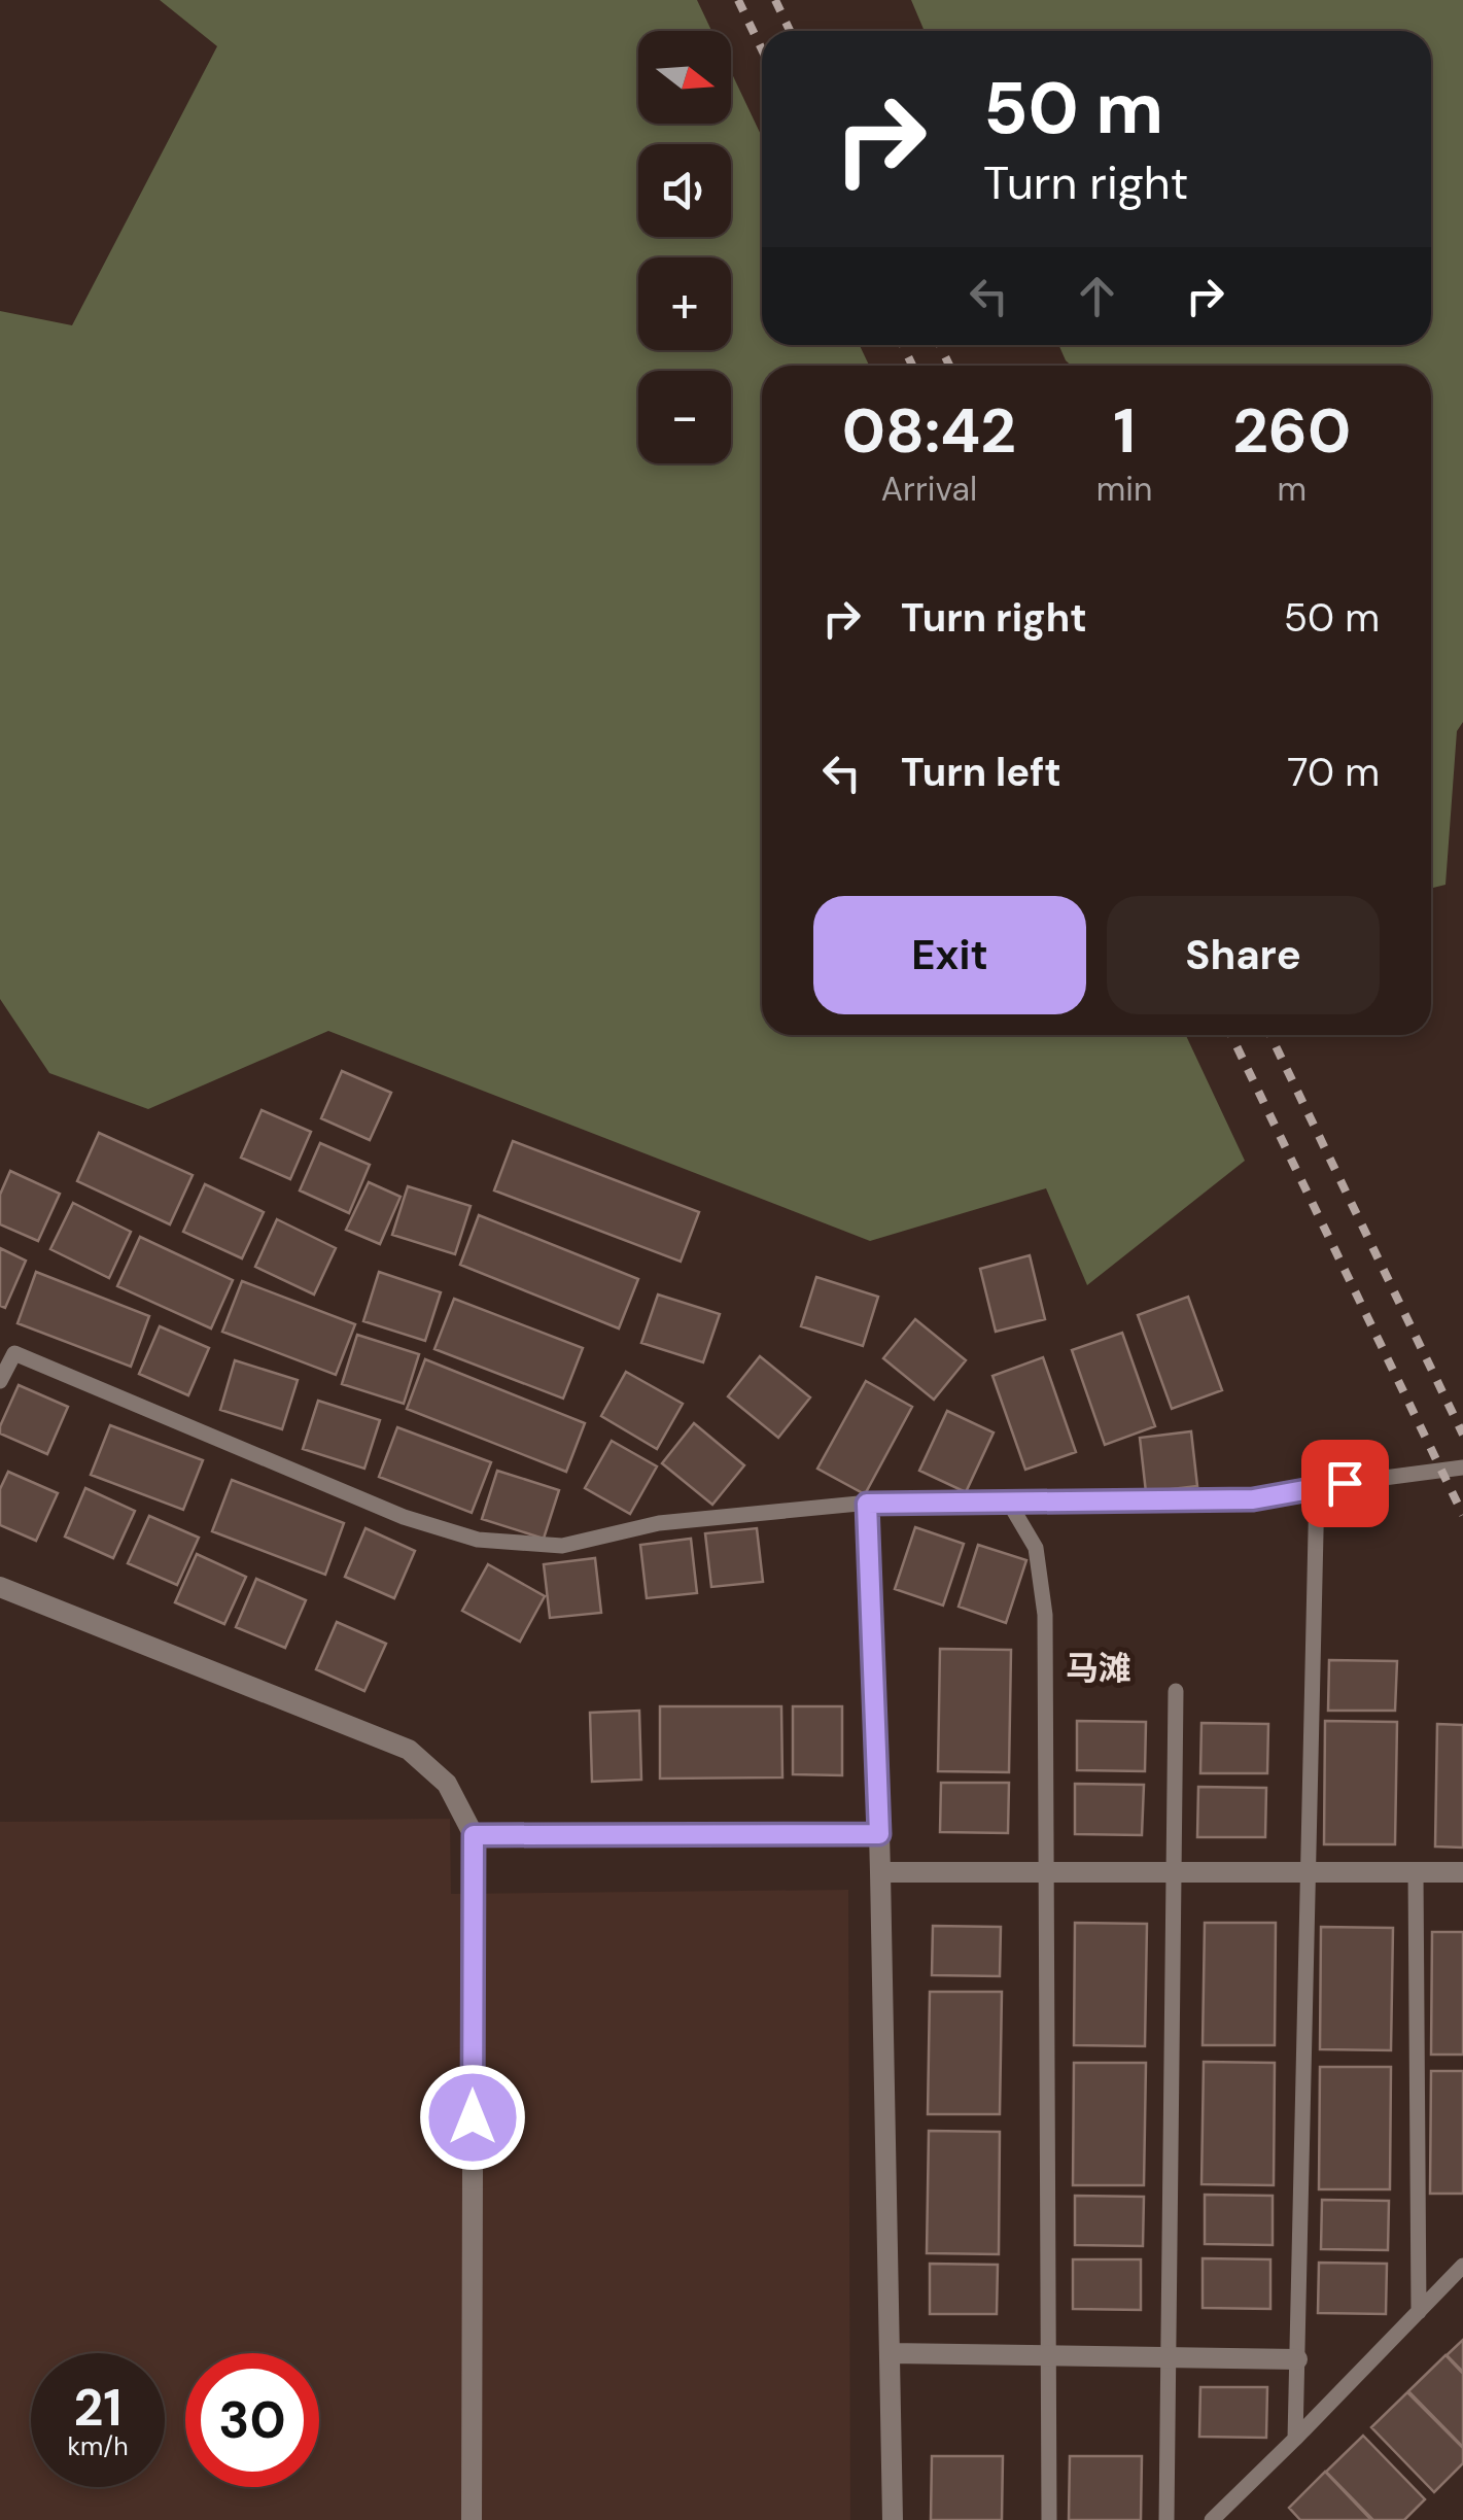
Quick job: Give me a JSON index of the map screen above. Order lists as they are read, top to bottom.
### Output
{
  "districts": ["马滩"],
  "north": "right",
  "page": {
    "map_buttons": ["+", "−"],
    "turn": ["50 m", "Turn right"],
    "eta": [
      "08:42",
      "Arrival",
      "1",
      "min",
      "260",
      "m"
    ],
    "list": [
      {
        "name": "Turn right",
        "value": "50 m"
      },
      {
        "name": "Turn left",
        "value": "70 m"
      }
    ],
    "buttons": ["Exit", "Share"],
    "speed": "21 km/h",
    "limit": "30"
  }
}
